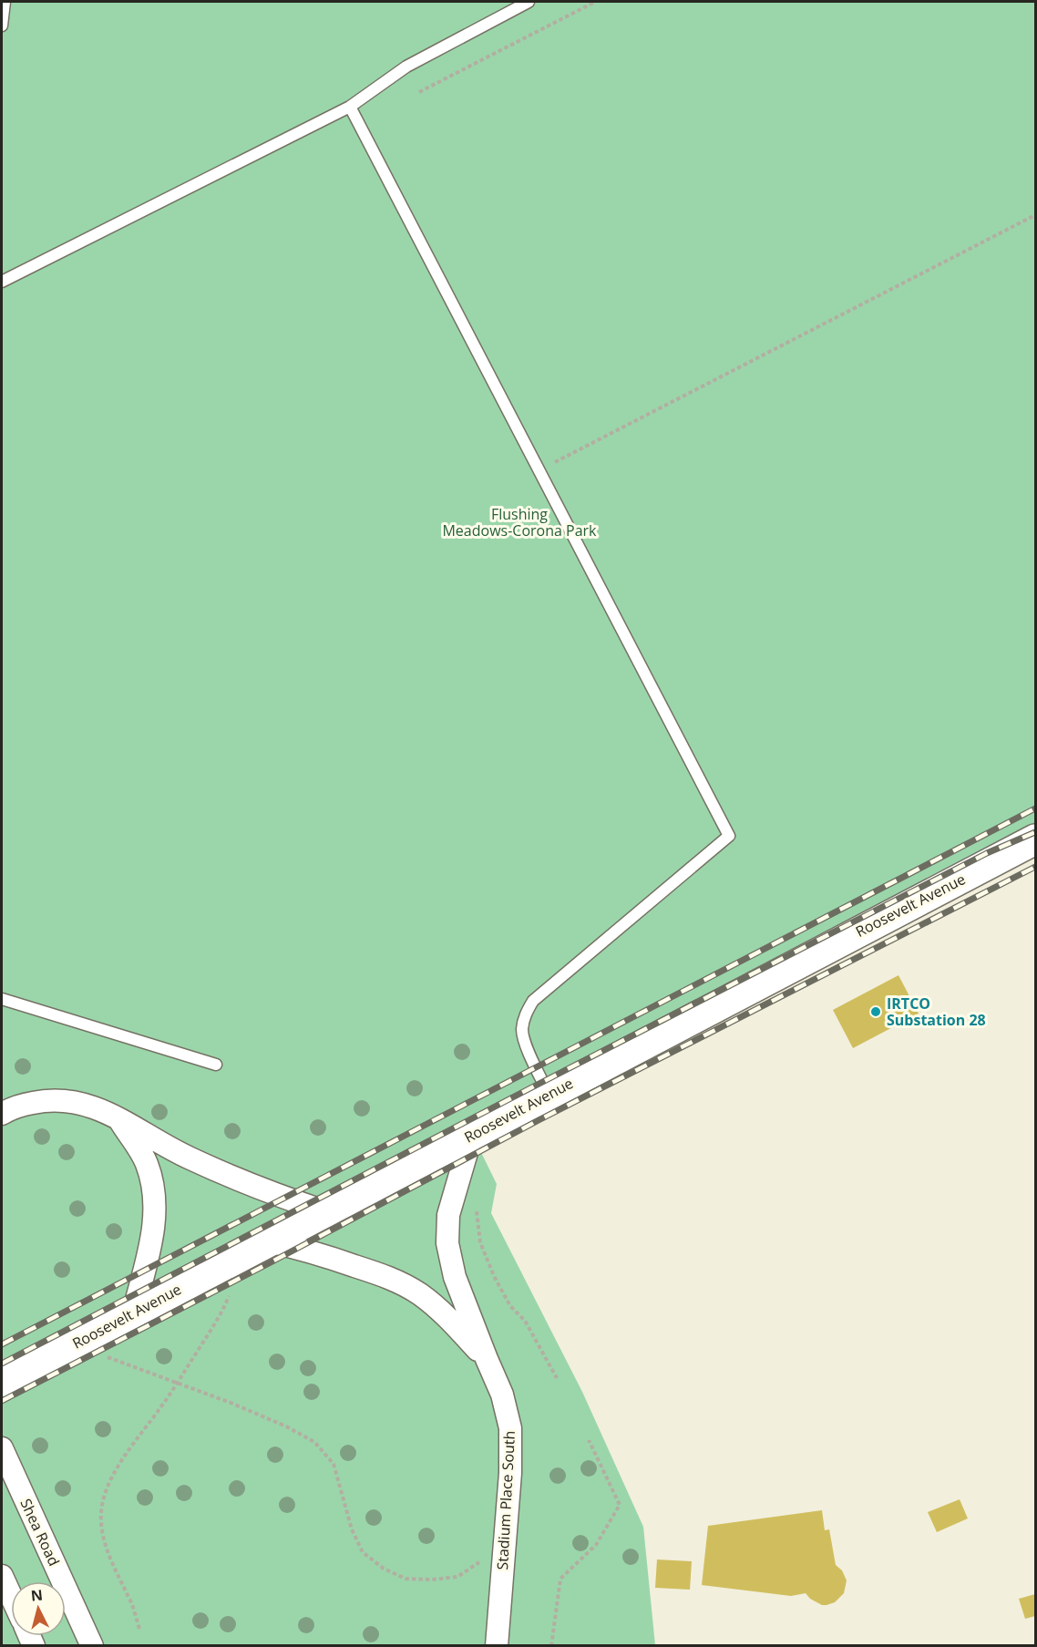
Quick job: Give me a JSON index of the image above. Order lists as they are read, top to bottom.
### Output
{
  "streets": {
    "main road": ["Roosevelt Avenue"],
    "street": ["Stadium Place South", "Shea Road"]
  },
  "crossings": [
    ["Roosevelt Avenue", "Stadium Place South"]
  ],
  "parks": ["Flushing Meadows-Corona Park"],
  "places": ["IRTCO Substation 28"],
  "north": "top"
}
